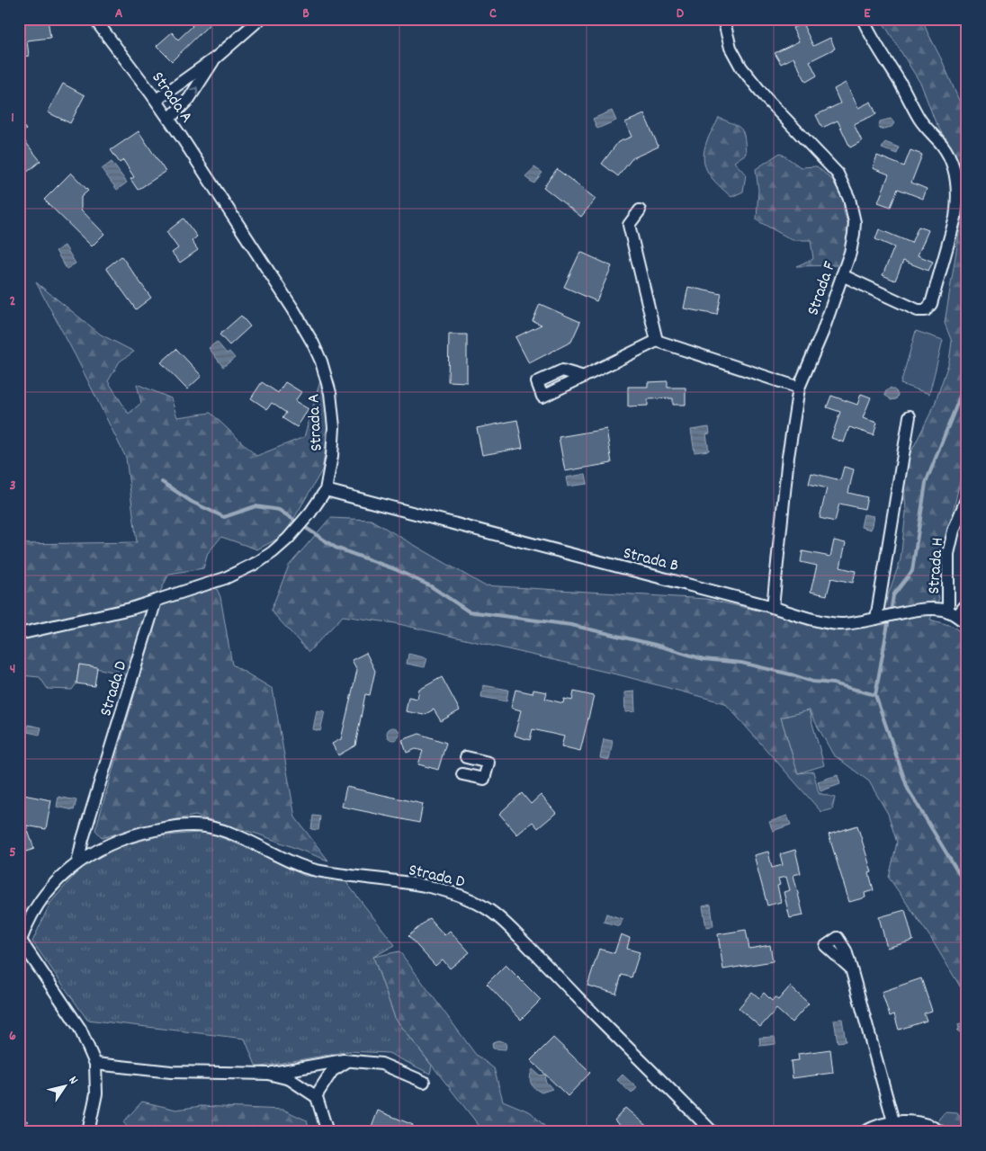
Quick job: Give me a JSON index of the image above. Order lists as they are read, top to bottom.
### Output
{
  "streets": {
    "street": [
      "Strada A",
      "Strada F",
      "Strada B",
      "Strada H",
      "Strada D"
    ]
  },
  "crossings": [
    ["Strada A", "Strada B"],
    ["Strada A", "Strada D"],
    ["Strada F", "Strada B"],
    ["Strada B", "Strada H"]
  ],
  "north": "top right",
  "grid": {
    "columns": [
      "A",
      "B",
      "C",
      "D",
      "E"
    ],
    "rows": [
      "1",
      "2",
      "3",
      "4",
      "5",
      "6"
    ]
  }
}
